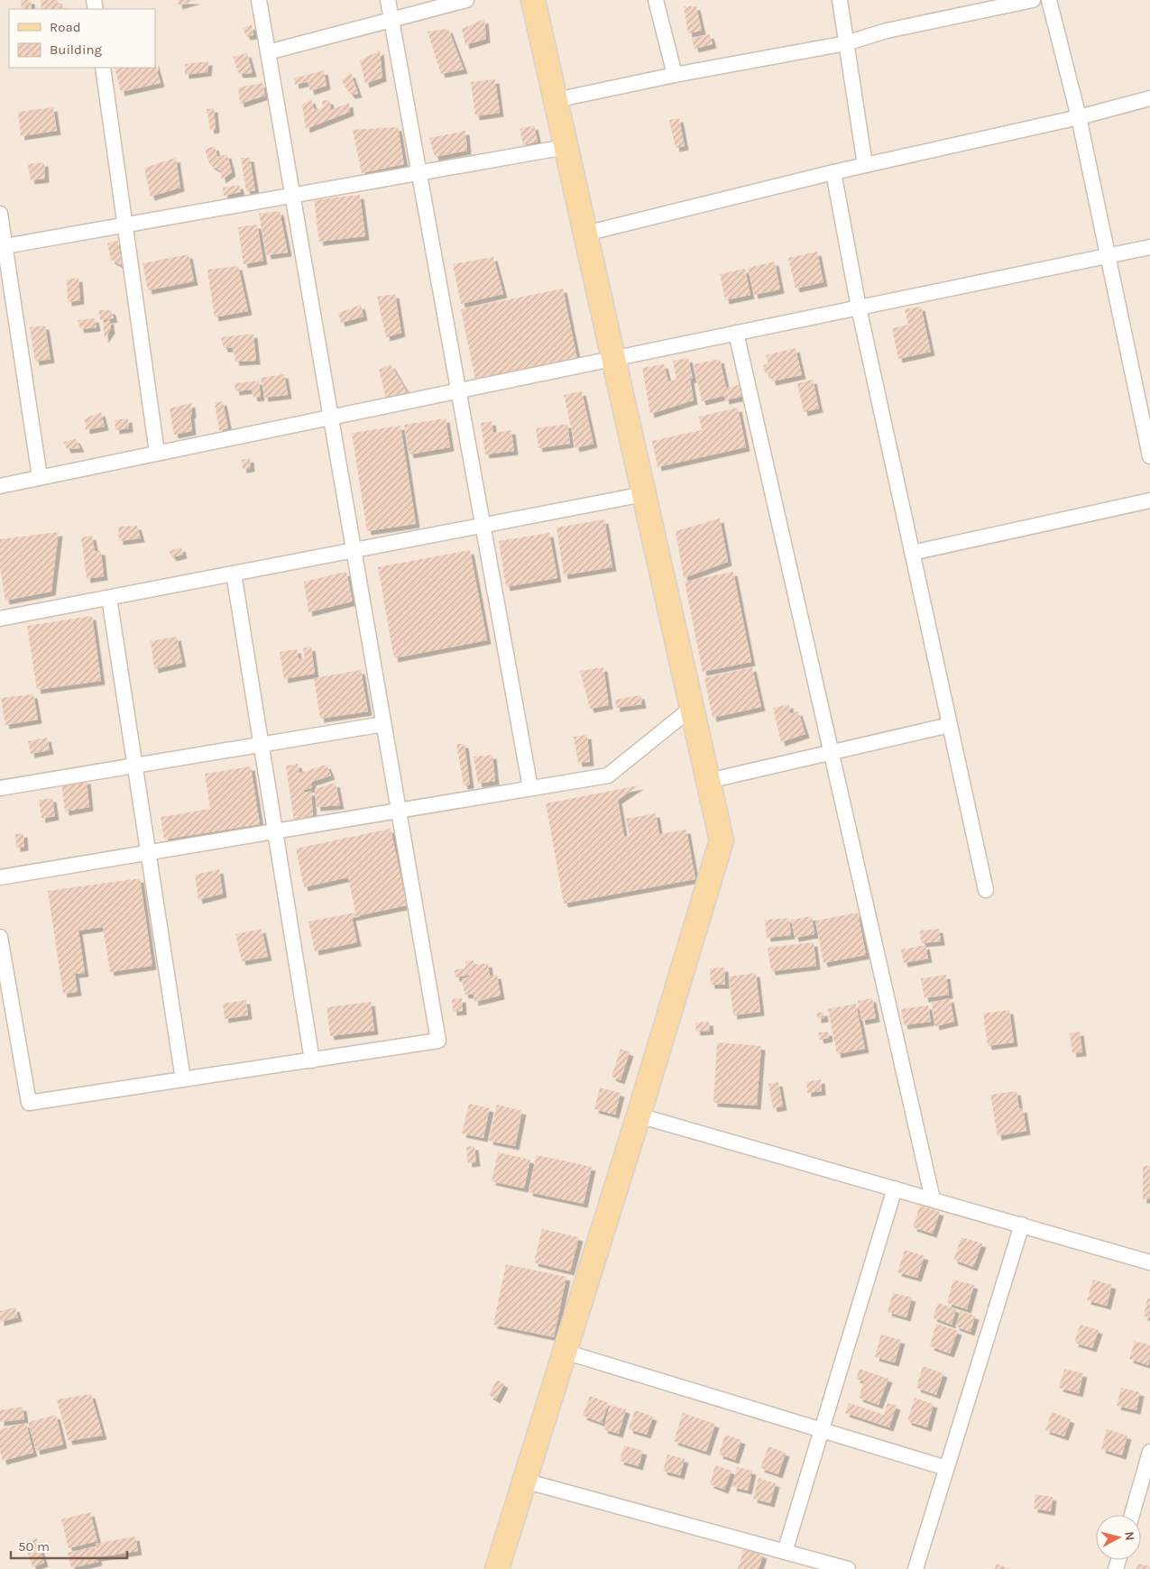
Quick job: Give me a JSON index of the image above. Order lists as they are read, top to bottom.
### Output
{
  "legend": ["Road", "Building"],
  "scale_bar": "50 m",
  "north": "right"
}
